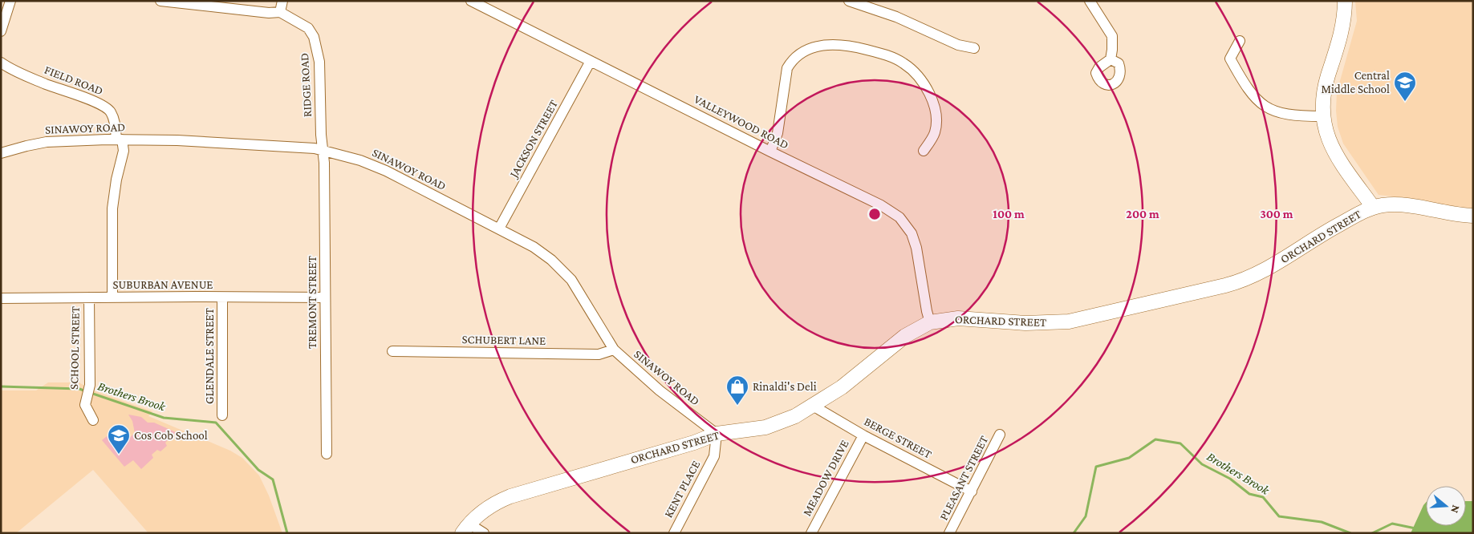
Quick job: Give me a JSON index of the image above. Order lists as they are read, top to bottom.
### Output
{
  "streets": {
    "street": [
      "FIELD ROAD",
      "RIDGE ROAD",
      "VALLEYWOOD ROAD",
      "SINAWOY ROAD",
      "JACKSON STREET",
      "ORCHARD STREET",
      "SUBURBAN AVENUE",
      "TREMONT STREET",
      "SCHUBERT LANE",
      "SCHOOL STREET",
      "GLENDALE STREET",
      "BERGE STREET",
      "MEADOW DRIVE",
      "PLEASANT STREET",
      "KENT PLACE"
    ]
  },
  "crossings": [
    ["FIELD ROAD", "SINAWOY ROAD"],
    ["FIELD ROAD", "SUBURBAN AVENUE"],
    ["RIDGE ROAD", "SINAWOY ROAD"],
    ["RIDGE ROAD", "TREMONT STREET"],
    ["VALLEYWOOD ROAD", "JACKSON STREET"],
    ["VALLEYWOOD ROAD", "ORCHARD STREET"],
    ["SINAWOY ROAD", "JACKSON STREET"],
    ["SINAWOY ROAD", "ORCHARD STREET"],
    ["SINAWOY ROAD", "TREMONT STREET"],
    ["SINAWOY ROAD", "SCHUBERT LANE"],
    ["SINAWOY ROAD", "KENT PLACE"],
    ["ORCHARD STREET", "BERGE STREET"],
    ["ORCHARD STREET", "KENT PLACE"],
    ["SUBURBAN AVENUE", "TREMONT STREET"],
    ["SUBURBAN AVENUE", "SCHOOL STREET"],
    ["SUBURBAN AVENUE", "GLENDALE STREET"],
    ["BERGE STREET", "MEADOW DRIVE"],
    ["BERGE STREET", "PLEASANT STREET"]
  ],
  "water": ["Brothers Brook"],
  "places": {
    "school or university": ["Central Middle School", "Cos Cob School"],
    "shop": ["Rinaldi's Deli"]
  },
  "north": "right",
  "rings": ["100 m", "200 m", "300 m"]
}
